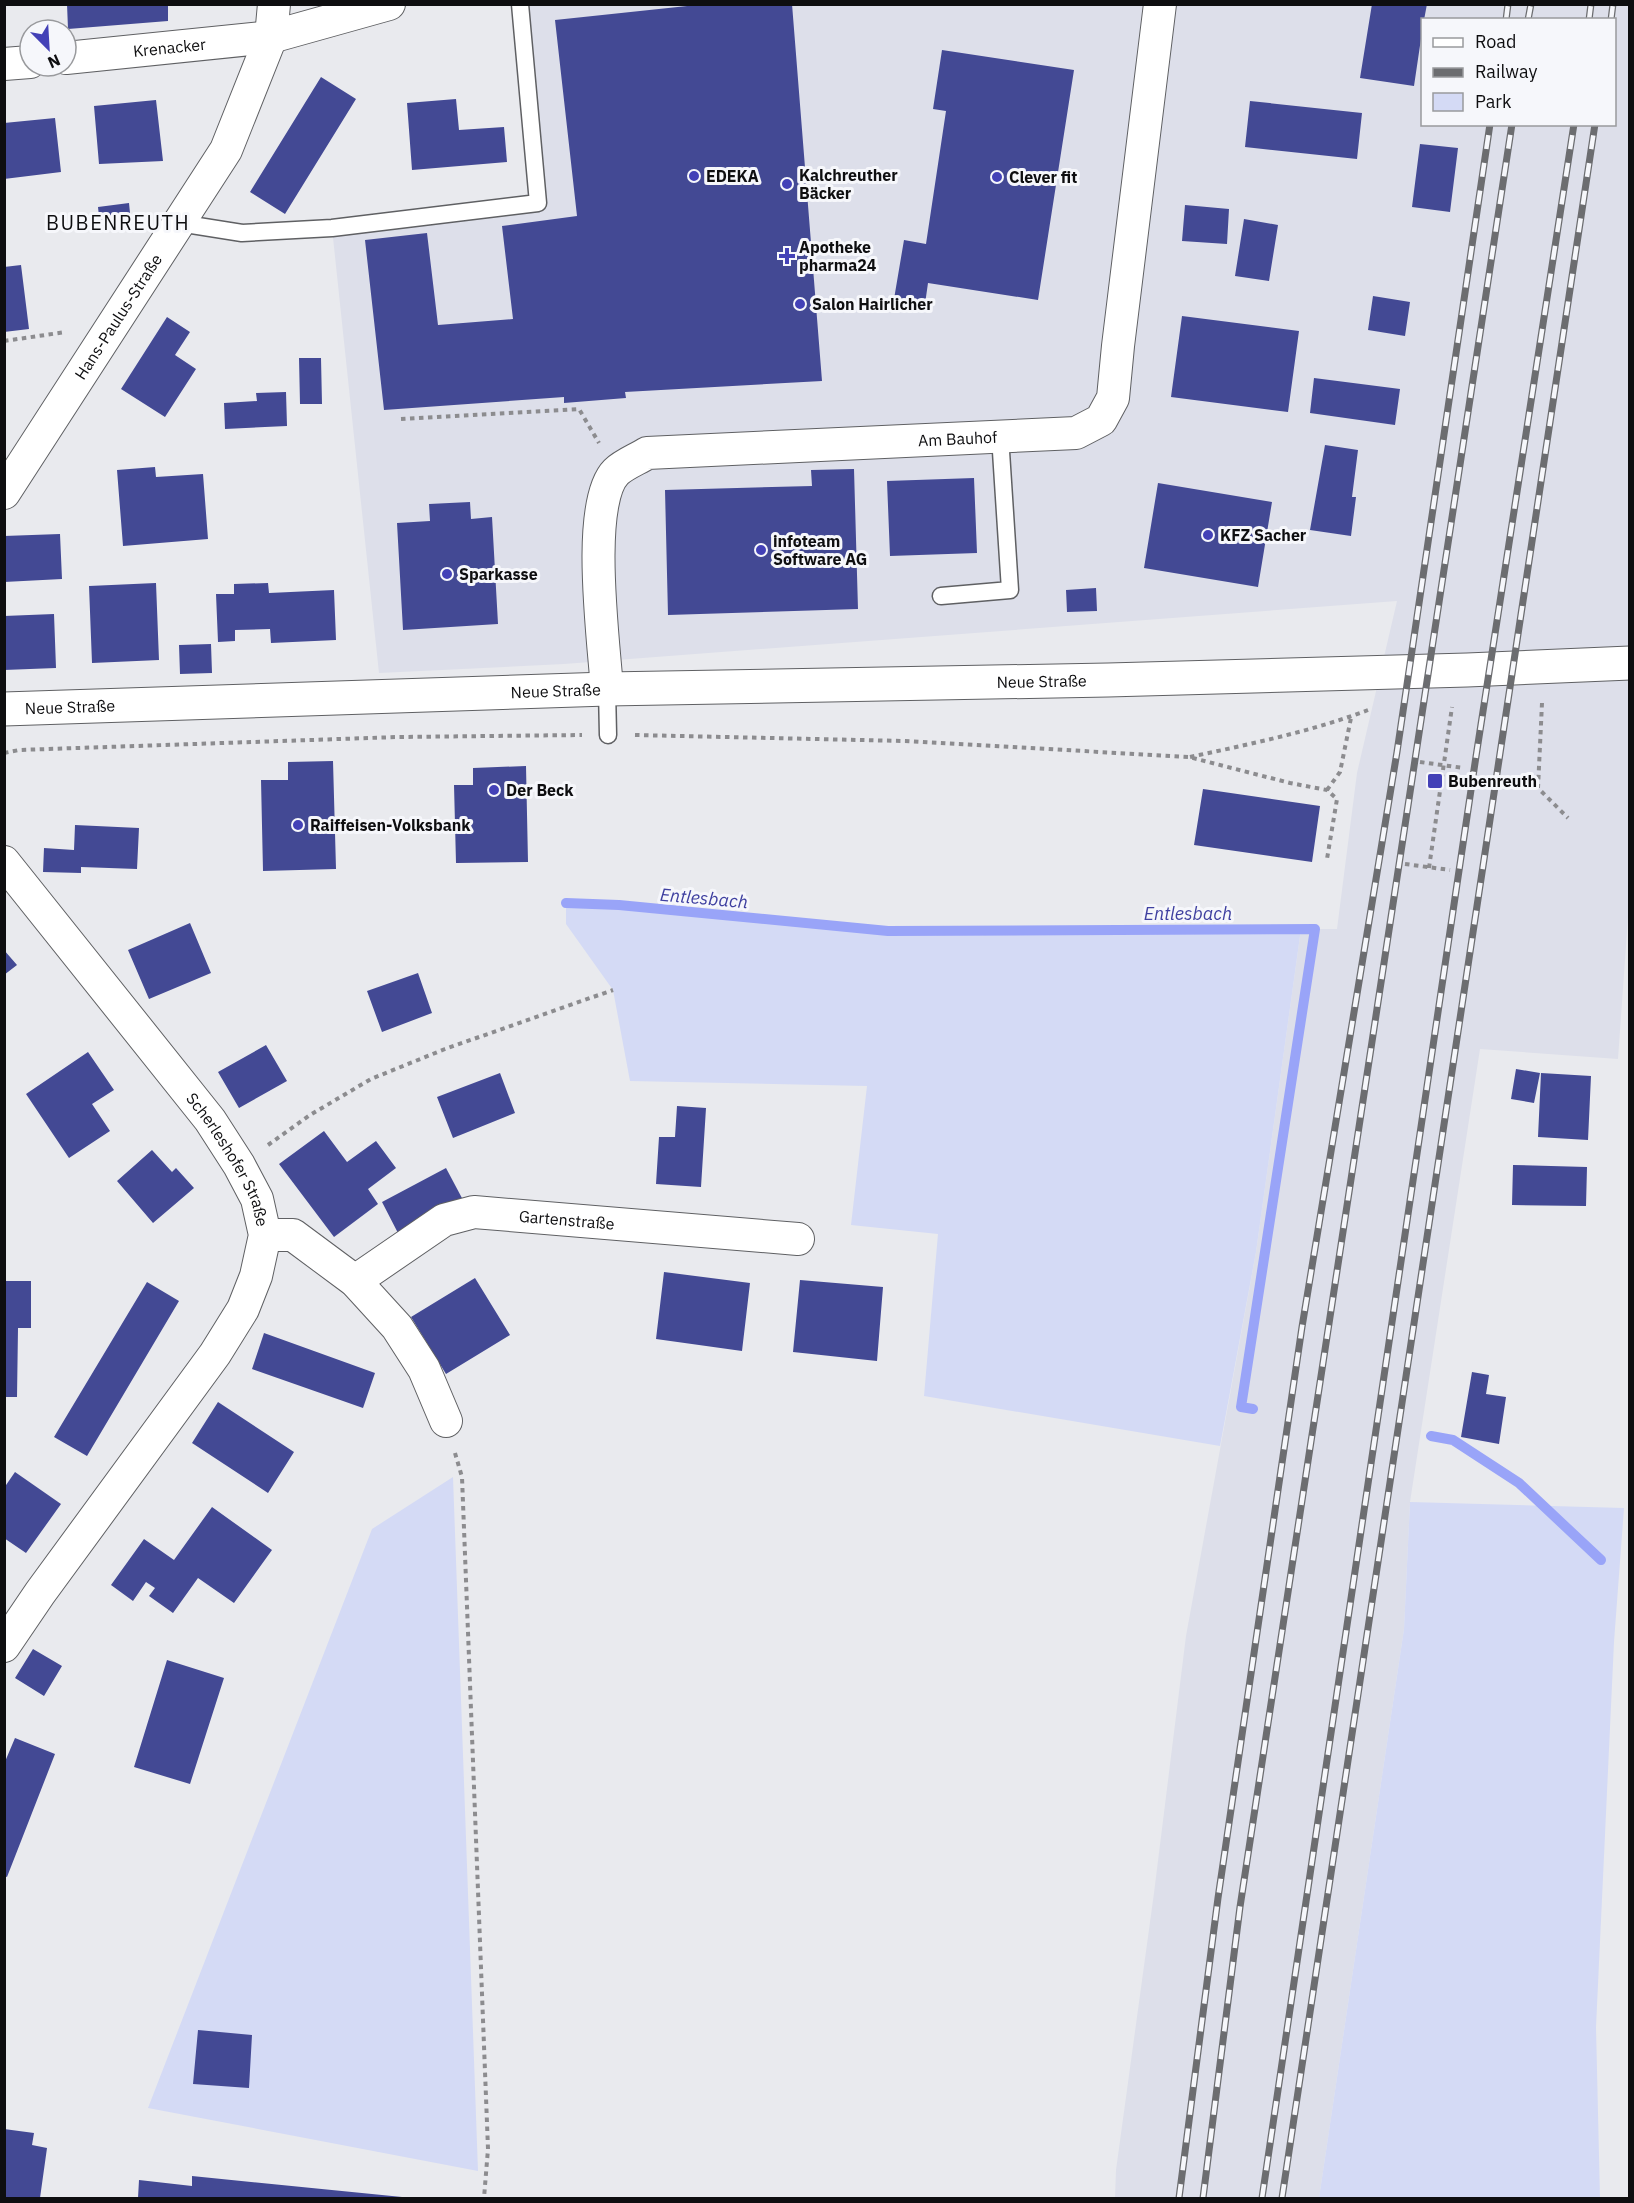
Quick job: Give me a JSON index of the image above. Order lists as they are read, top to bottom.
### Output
{
  "streets": {
    "street": [
      "Krenacker",
      "Hans-Paulus-Straße",
      "Am Bauhof",
      "Neue Straße",
      "Scherleshofer Straße",
      "Gartenstraße"
    ]
  },
  "crossings": [
    ["Krenacker", "Hans-Paulus-Straße"]
  ],
  "districts": ["BUBENREUTH"],
  "water": ["Entlesbach"],
  "places": {
    "other": [
      "EDEKA",
      "Clever fit",
      "Kalchreuther Bäcker",
      "Salon Hairlicher",
      "KFZ Sacher",
      "infoteam Software AG",
      "Sparkasse",
      "Der Beck",
      "Raiffeisen-Volksbank"
    ],
    "health": ["Apotheke pharma24"],
    "transit": ["Bubenreuth"]
  },
  "legend": ["Road", "Railway", "Park"],
  "north": "bottom right"
}
